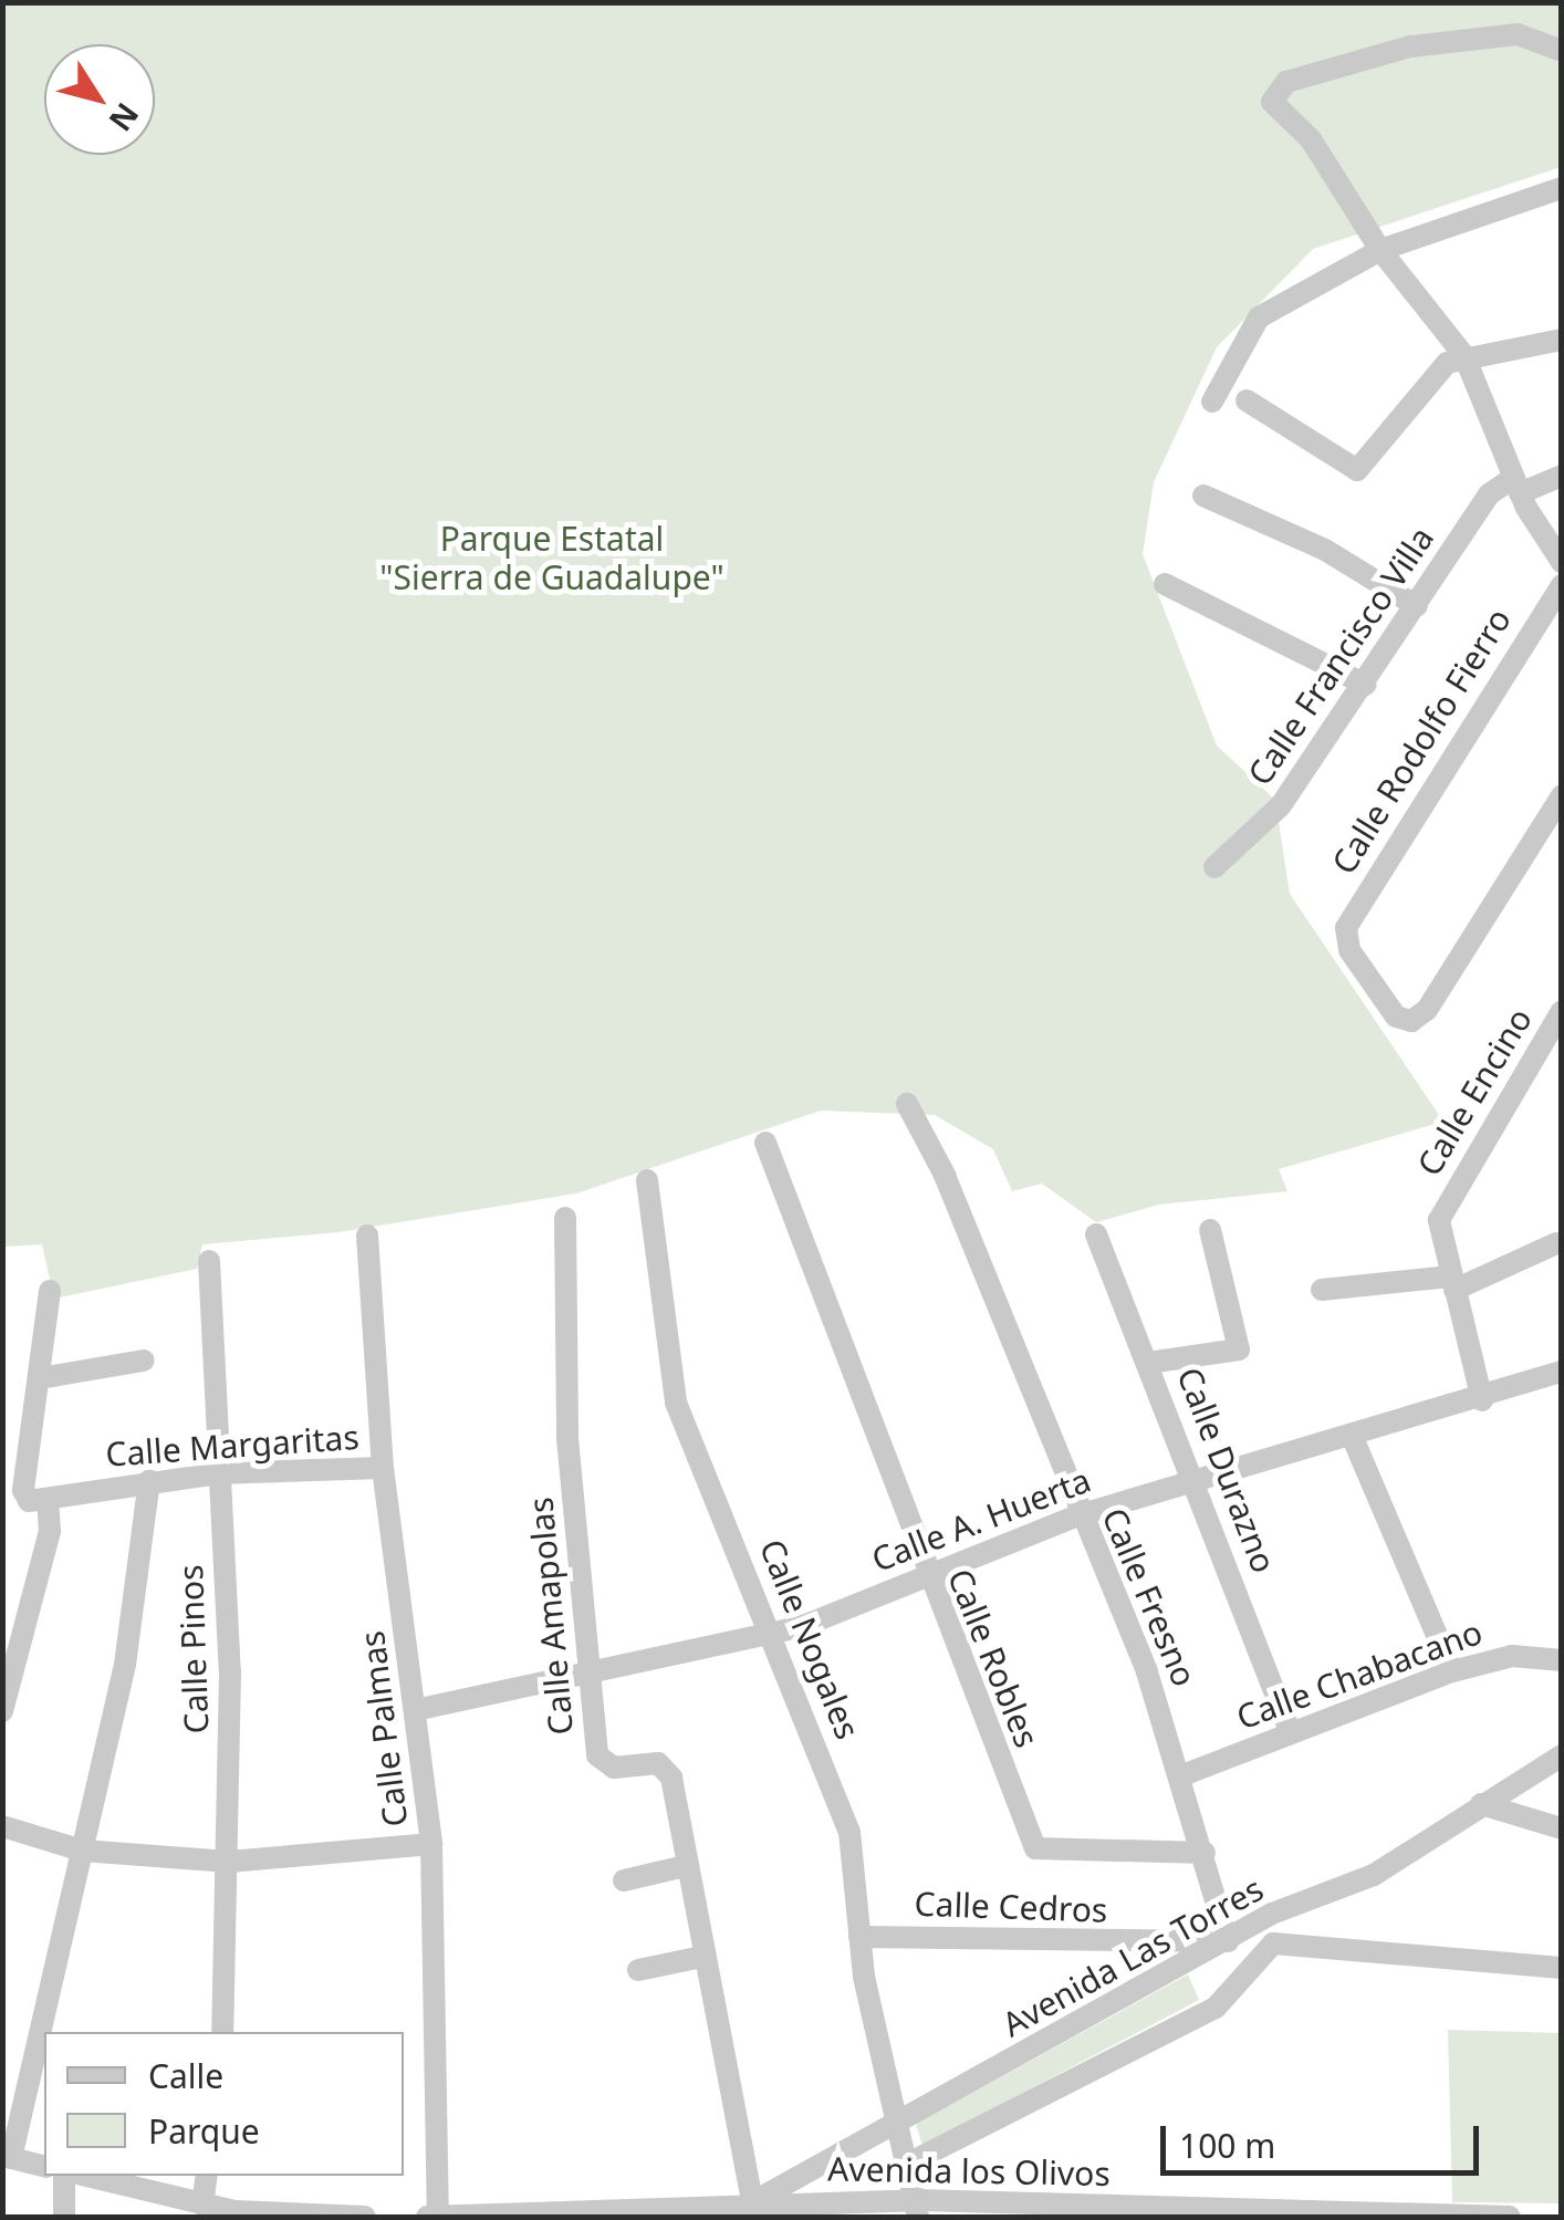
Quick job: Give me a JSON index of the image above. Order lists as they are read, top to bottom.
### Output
{
  "streets": {
    "street": [
      "Calle Francisco Villa",
      "Calle Rodolfo Fierro",
      "Calle Encino",
      "Calle Margaritas",
      "Calle Durazno",
      "Calle A. Huerta",
      "Calle Fresno",
      "Calle Amapolas",
      "Calle Nogales",
      "Calle Pinos",
      "Calle Robles",
      "Calle Chabacano",
      "Calle Palmas",
      "Calle Cedros",
      "Avenida Las Torres",
      "Avenida los Olivos"
    ]
  },
  "crossings": [
    ["Calle Encino", "Calle A. Huerta"],
    ["Calle Margaritas", "Calle Pinos"],
    ["Calle Margaritas", "Calle Palmas"],
    ["Calle Durazno", "Calle A. Huerta"],
    ["Calle Durazno", "Calle Chabacano"],
    ["Calle A. Huerta", "Calle Fresno"],
    ["Calle A. Huerta", "Calle Amapolas"],
    ["Calle A. Huerta", "Calle Nogales"],
    ["Calle A. Huerta", "Calle Robles"],
    ["Calle A. Huerta", "Calle Palmas"],
    ["Calle Fresno", "Calle Robles"],
    ["Calle Fresno", "Calle Chabacano"],
    ["Calle Fresno", "Calle Cedros"],
    ["Calle Fresno", "Avenida Las Torres"],
    ["Calle Amapolas", "Avenida Las Torres"],
    ["Calle Amapolas", "Avenida los Olivos"],
    ["Calle Nogales", "Calle Cedros"],
    ["Calle Nogales", "Avenida Las Torres"],
    ["Calle Nogales", "Avenida los Olivos"],
    ["Calle Palmas", "Avenida los Olivos"],
    ["Calle Cedros", "Avenida Las Torres"],
    ["Avenida Las Torres", "Avenida los Olivos"]
  ],
  "parks": ["Parque Estatal \"Sierra de Guadalupe\""],
  "legend": ["Calle", "Parque"],
  "scale_bar": "100 m",
  "north": "bottom right"
}
